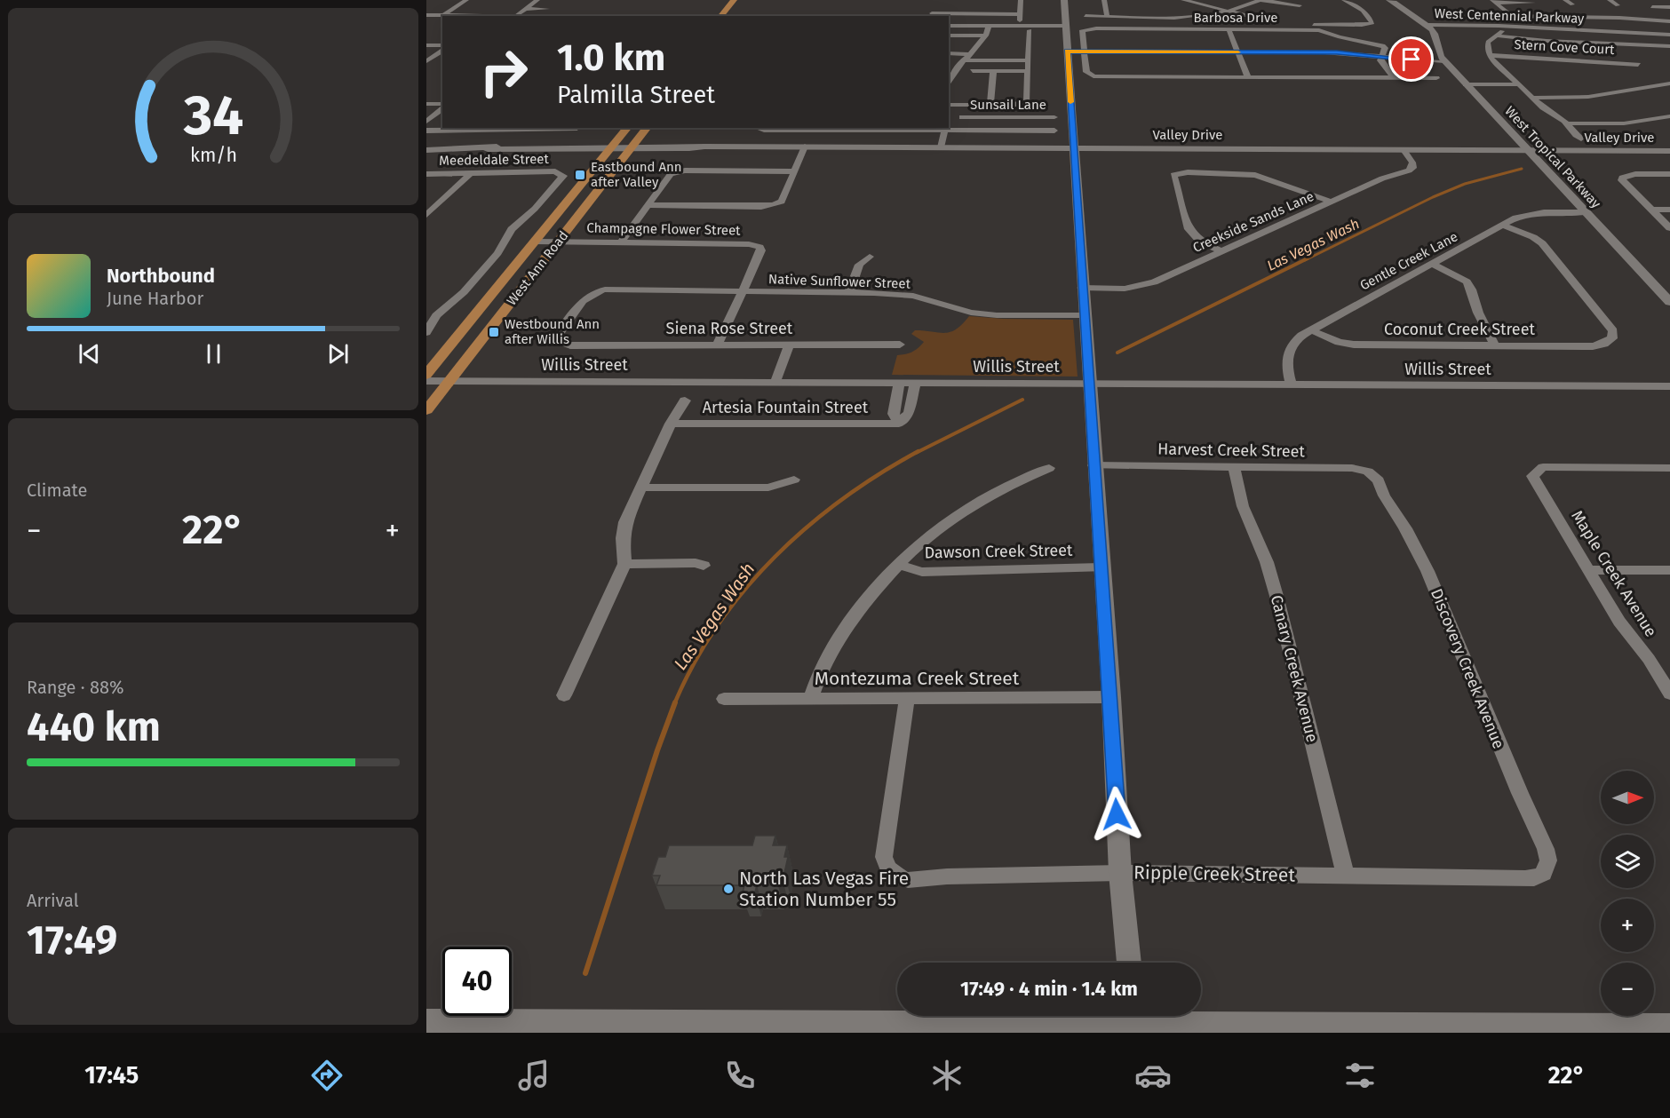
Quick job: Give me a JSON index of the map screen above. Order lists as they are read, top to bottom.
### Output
{
  "streets": {
    "main road": ["West Ann Road"],
    "street": [
      "West Centennial Parkway",
      "Barbosa Drive",
      "Stern Cove Court",
      "Sunsail Lane",
      "Valley Drive",
      "West Tropical Parkway",
      "Meedeldale Street",
      "Creekside Sands Lane",
      "Champagne Flower Street",
      "Gentle Creek Lane",
      "Native Sunflower Street",
      "Siena Rose Street",
      "Coconut Creek Street",
      "Willis Street",
      "Artesia Fountain Street",
      "Harvest Creek Street",
      "Dawson Creek Street",
      "Maple Creek Avenue",
      "Canary Creek Avenue",
      "Discovery Creek Avenue",
      "Montezuma Creek Street",
      "Ripple Creek Street"
    ]
  },
  "crossings": [
    ["West Centennial Parkway", "West Tropical Parkway"],
    ["Valley Drive", "West Tropical Parkway"],
    ["Valley Drive", "Creekside Sands Lane"],
    ["Valley Drive", "West Ann Road"],
    ["West Tropical Parkway", "Gentle Creek Lane"],
    ["Champagne Flower Street", "West Ann Road"],
    ["Champagne Flower Street", "Native Sunflower Street"],
    ["Gentle Creek Lane", "Coconut Creek Street"],
    ["Gentle Creek Lane", "Willis Street"],
    ["West Ann Road", "Willis Street"],
    ["Native Sunflower Street", "Siena Rose Street"],
    ["Harvest Creek Street", "Canary Creek Avenue"],
    ["Harvest Creek Street", "Discovery Creek Avenue"],
    ["Canary Creek Avenue", "Ripple Creek Street"],
    ["Discovery Creek Avenue", "Ripple Creek Street"],
    ["Montezuma Creek Street", "Ripple Creek Street"]
  ],
  "water": ["Las Vegas Wash"],
  "places": {
    "transit": ["Eastbound Ann after Valley", "Westbound Ann after Willis"],
    "other": ["North Las Vegas Fire Station Number 55"]
  },
  "north": "right",
  "page": {
    "turn": ["1.0 km", "Palmilla Street"],
    "song": ["Northbound", "June Harbor"],
    "tile": [
      "Climate",
      ["Range · 88%", "440 km"],
      ["Arrival", "17:49"]
    ],
    "heat": ["−", "22°", "+"],
    "map_buttons": ["+", "−"],
    "limit": "40",
    "trip": "17:49 · 4 min · 1.4 km",
    "tabs": ["17:45", "22°"],
    "gauge": ["34", "km/h"]
  }
}
